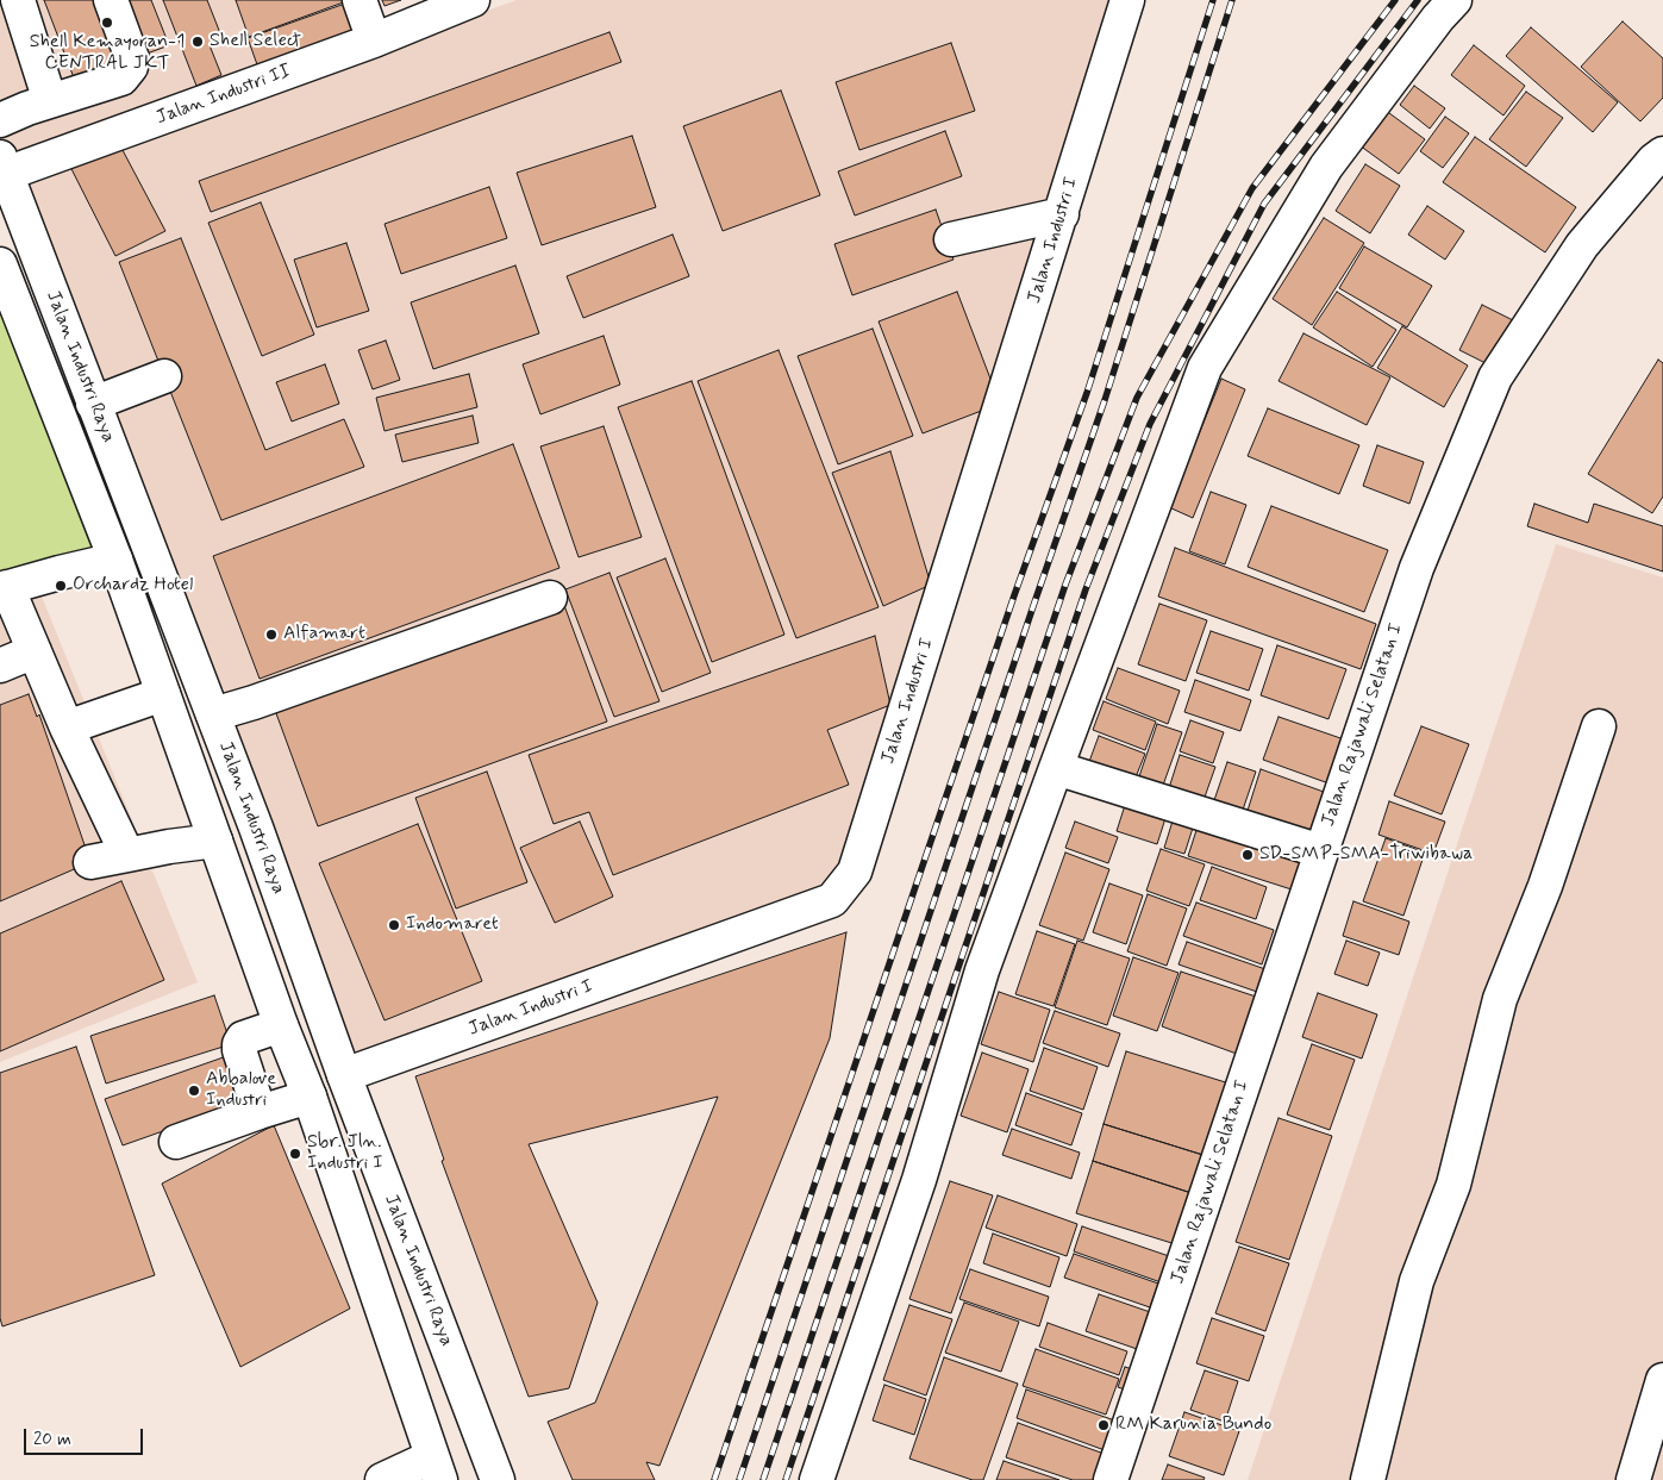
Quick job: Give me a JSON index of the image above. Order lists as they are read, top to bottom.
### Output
{
  "streets": {
    "street": [
      "Jalan Industri II",
      "Jalan Industri I",
      "Jalan Industri Raya",
      "Jalan Rajawali Selatan I"
    ]
  },
  "crossings": [
    ["Jalan Industri II", "Jalan Industri Raya"],
    ["Jalan Industri I", "Jalan Industri Raya"]
  ],
  "places": [
    "Shell Kemayoran-1 CENTRAL JKT",
    "Shell Select",
    "Orchardz Hotel",
    "Alfamart",
    "SD-SMP-SMA-Triwibawa",
    "Indomaret",
    "Abbalove Industri",
    "Sbr. Jln. Industri I",
    "RM Karunia Bundo"
  ],
  "scale_bar": "20 m"
}
